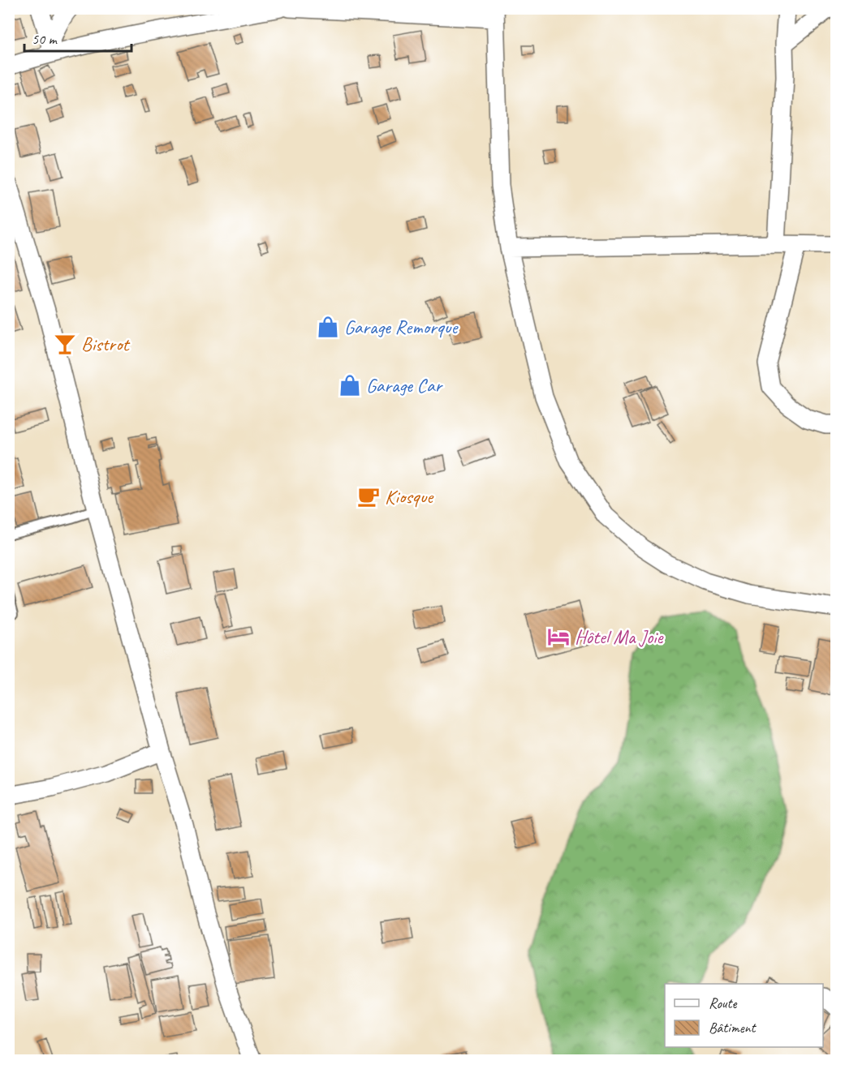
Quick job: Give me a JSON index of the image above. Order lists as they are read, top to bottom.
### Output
{
  "places": {
    "shop": ["Garage Remorque", "Garage Car"],
    "bar": ["Bistrot"],
    "cafe": ["Kiosque"],
    "hotel": ["Hôtel Ma Joie"]
  },
  "legend": ["Route", "Bâtiment"],
  "scale_bar": "50 m"
}
